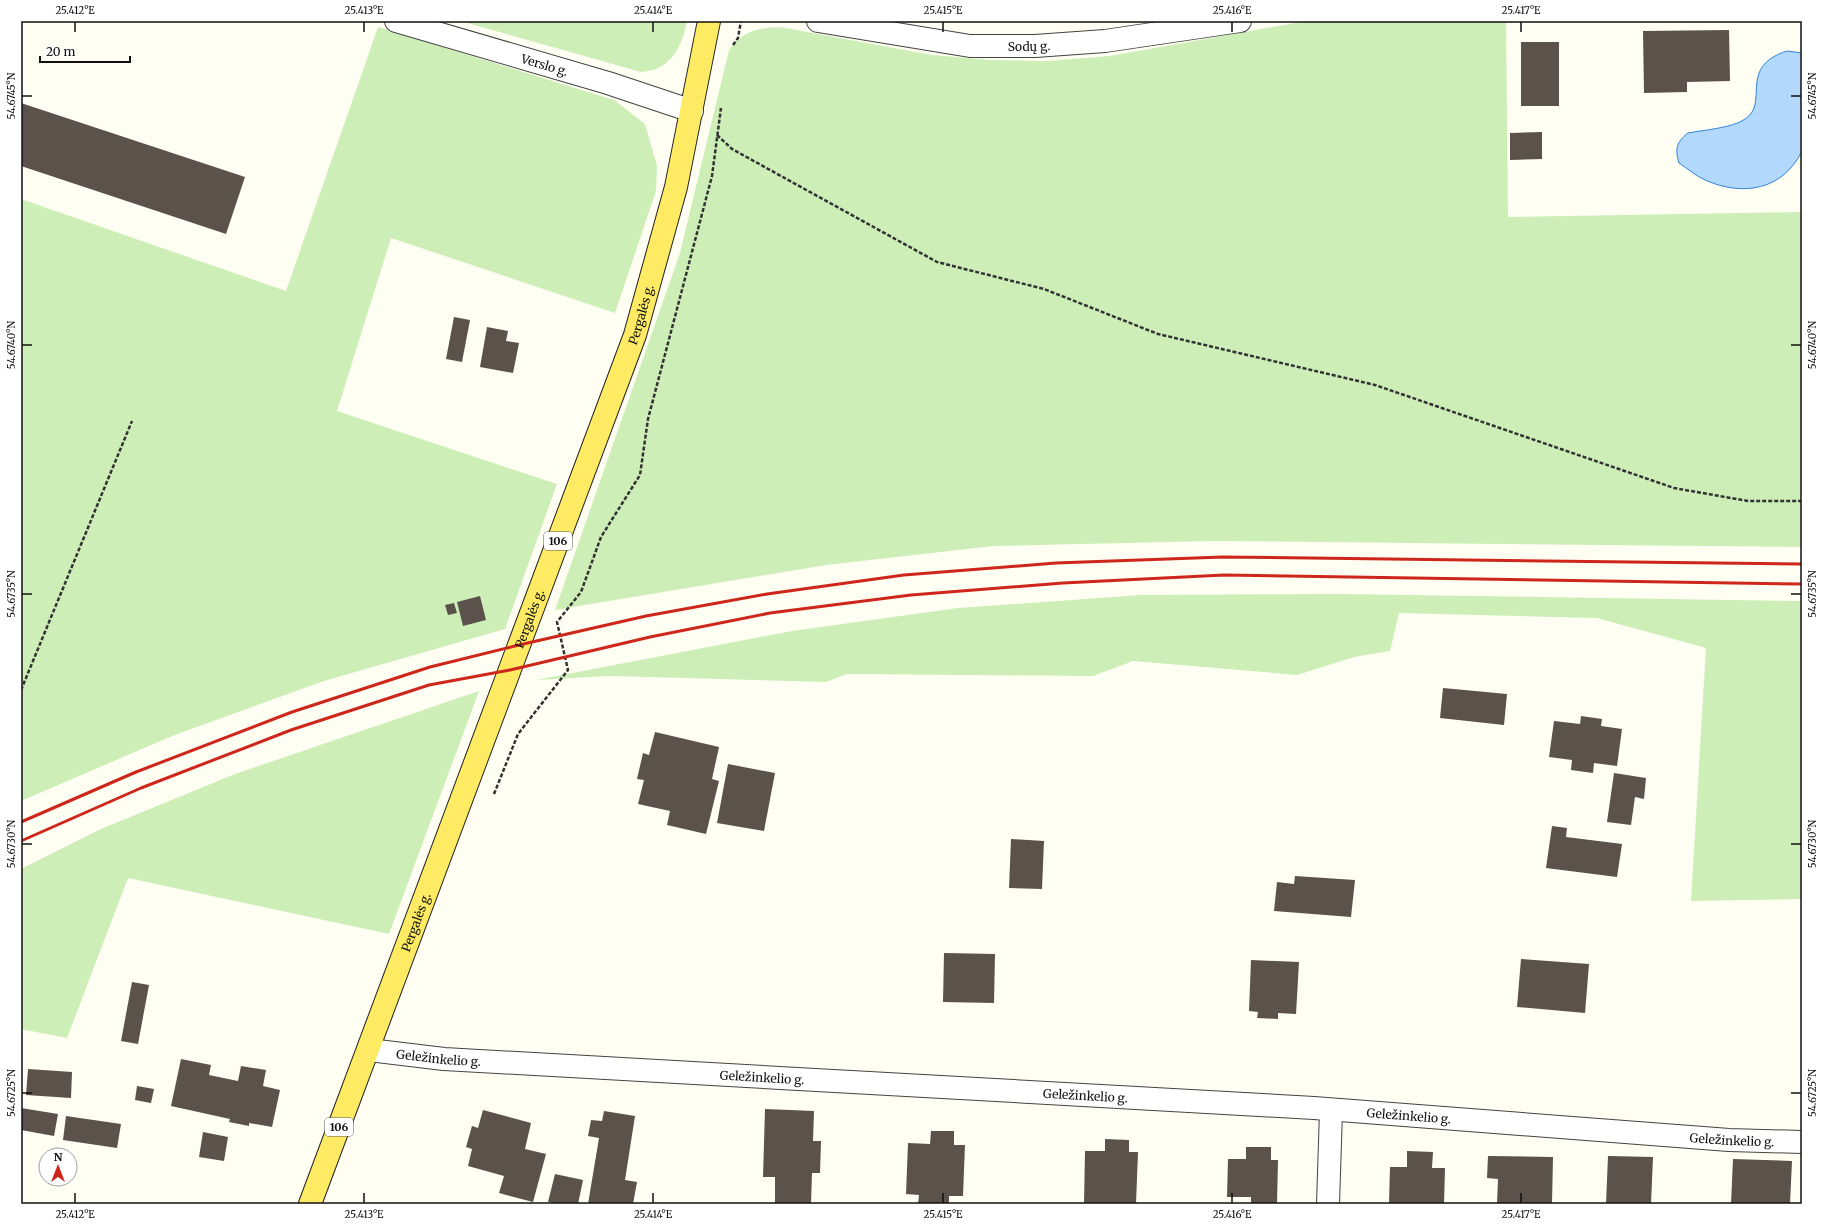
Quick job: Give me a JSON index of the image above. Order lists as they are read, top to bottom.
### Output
{
  "streets": {
    "main road": ["Pergalės g.", "106"],
    "street": ["Sodų g.", "Verslo g.", "Geležinkelio g."]
  },
  "crossings": [
    ["Verslo g.", "Pergalės g."],
    ["Pergalės g.", "Geležinkelio g."]
  ],
  "scale_bar": "20 m",
  "north": "top",
  "coordinates": [
    "25.412°E",
    "25.413°E",
    "25.414°E",
    "25.415°E",
    "25.416°E",
    "25.417°E",
    "54.6745°N",
    "54.6740°N",
    "54.6735°N",
    "54.6730°N",
    "54.6725°N"
  ]
}
